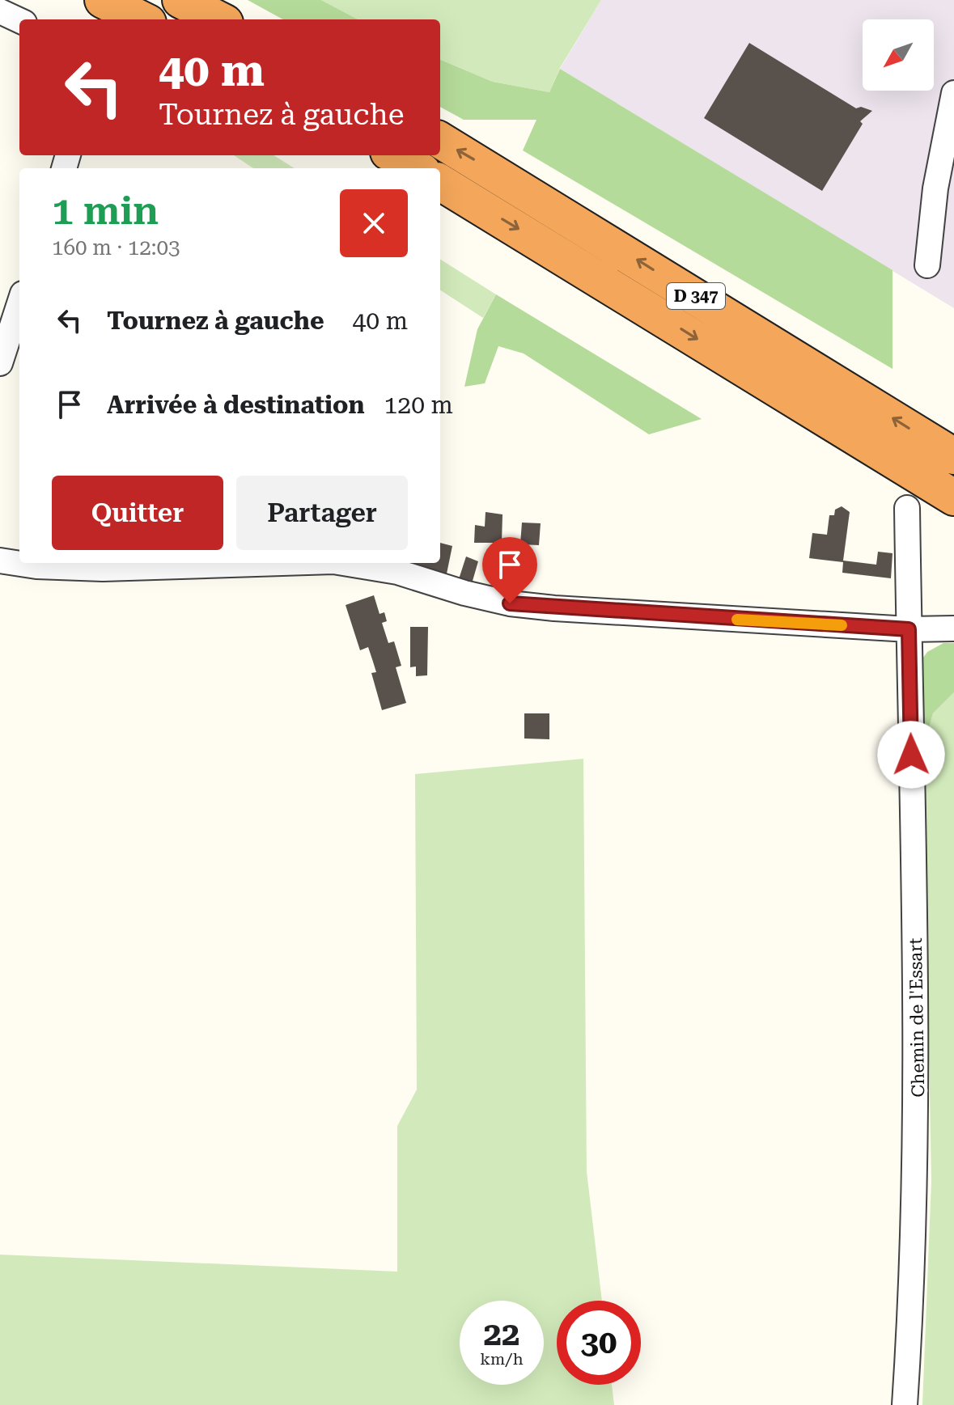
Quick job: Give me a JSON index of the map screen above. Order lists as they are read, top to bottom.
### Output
{
  "streets": {
    "highway": ["D 347"],
    "street": ["Chemin de l'Essart"]
  },
  "north": "bottom left",
  "page": {
    "turn": ["40 m", "Tournez à gauche"],
    "heading": ["1 min", "160 m · 12:03"],
    "list": [
      {
        "name": "Tournez à gauche",
        "value": "40 m"
      },
      {
        "name": "Arrivée à destination",
        "value": "120 m"
      }
    ],
    "buttons": ["Quitter", "Partager"],
    "speed": "22 km/h",
    "limit": "30"
  }
}
